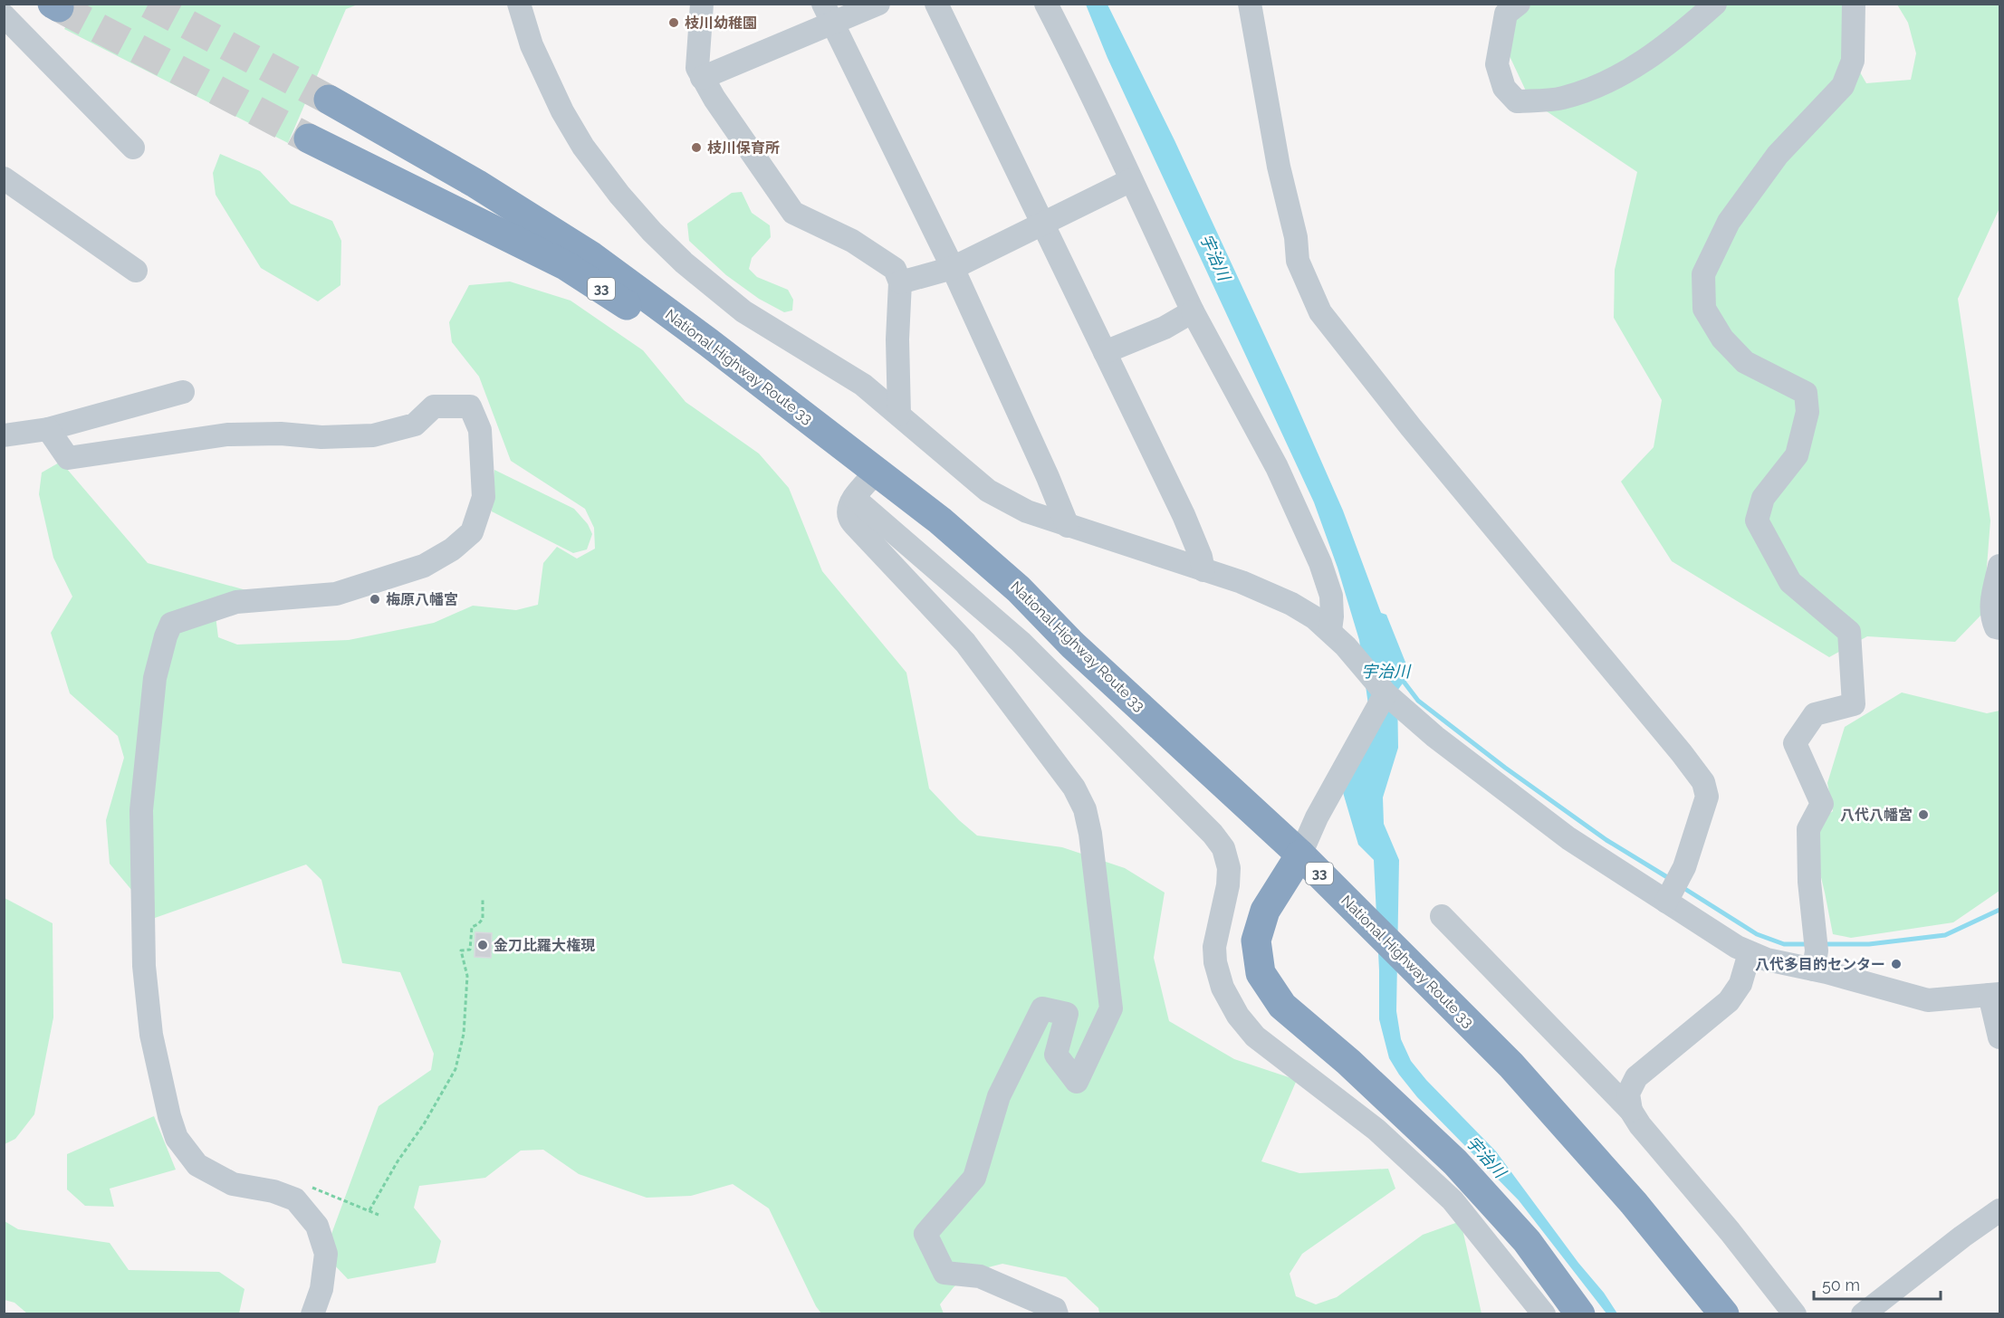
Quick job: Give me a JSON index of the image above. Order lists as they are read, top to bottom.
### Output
{
  "streets": {
    "highway": ["33", "National Highway Route 33"]
  },
  "crossings": [
    ["33", "National Highway Route 33"]
  ],
  "water": ["宇治川"],
  "places": [
    "枝川幼稚園",
    "枝川保育所",
    "梅原八幡宮",
    "八代八幡宮",
    "金刀比羅大権現",
    "八代多目的センター"
  ],
  "scale_bar": "50 m"
}
